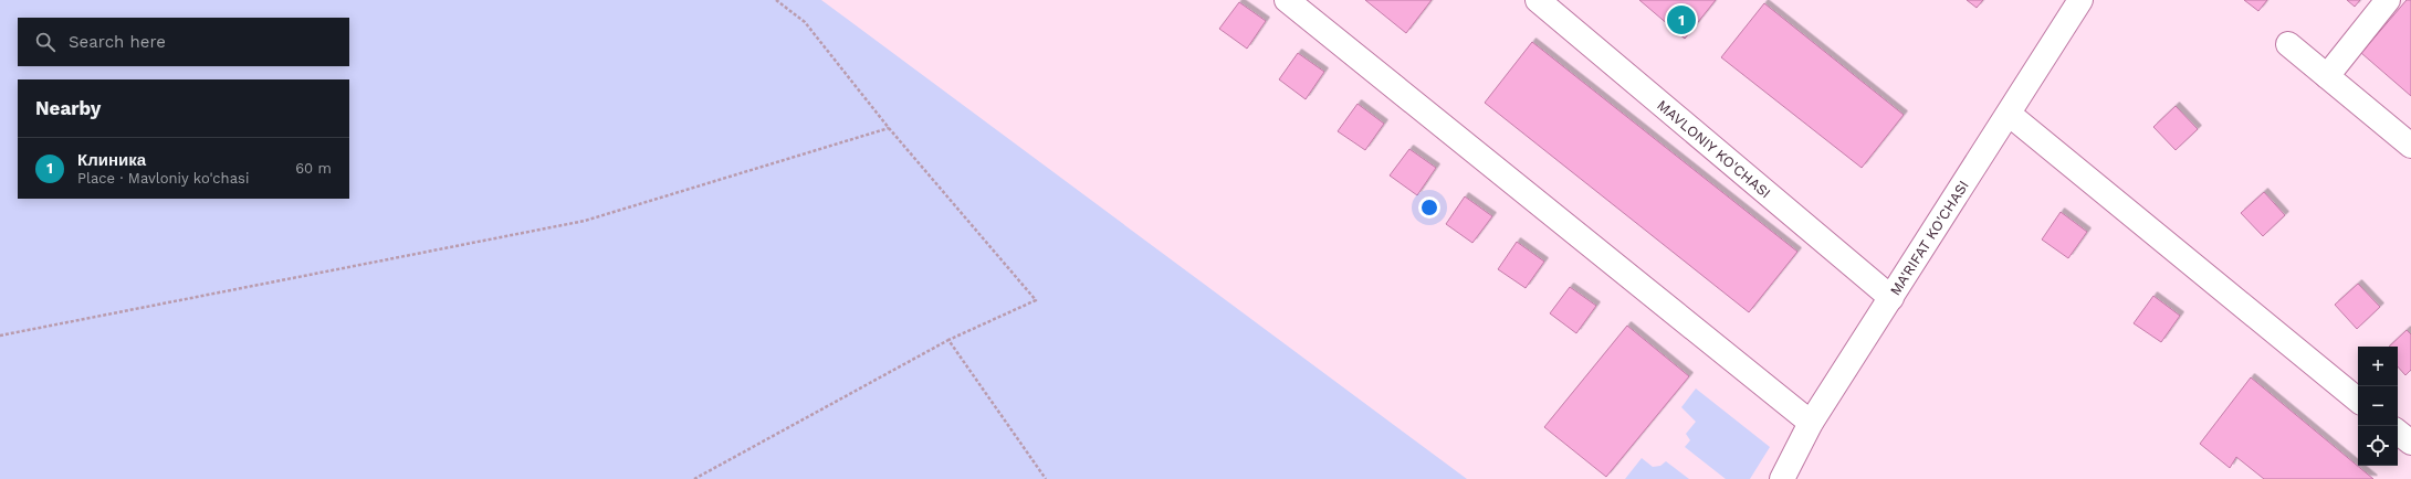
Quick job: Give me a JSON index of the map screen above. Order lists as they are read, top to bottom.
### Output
{
  "streets": {
    "street": ["MAVLONIY KO'CHASI", "MA'RIFAT KO'CHASI"]
  },
  "crossings": [
    ["MAVLONIY KO'CHASI", "MA'RIFAT KO'CHASI"]
  ],
  "page": {
    "pins": "1",
    "search": "Search here",
    "heading": "Nearby",
    "list": [
      {
        "mark": "1",
        "name": "Клиника",
        "note": "Place · Mavloniy ko'chasi",
        "value": "60 m"
      }
    ],
    "map_buttons": ["+", "−"]
  }
}
